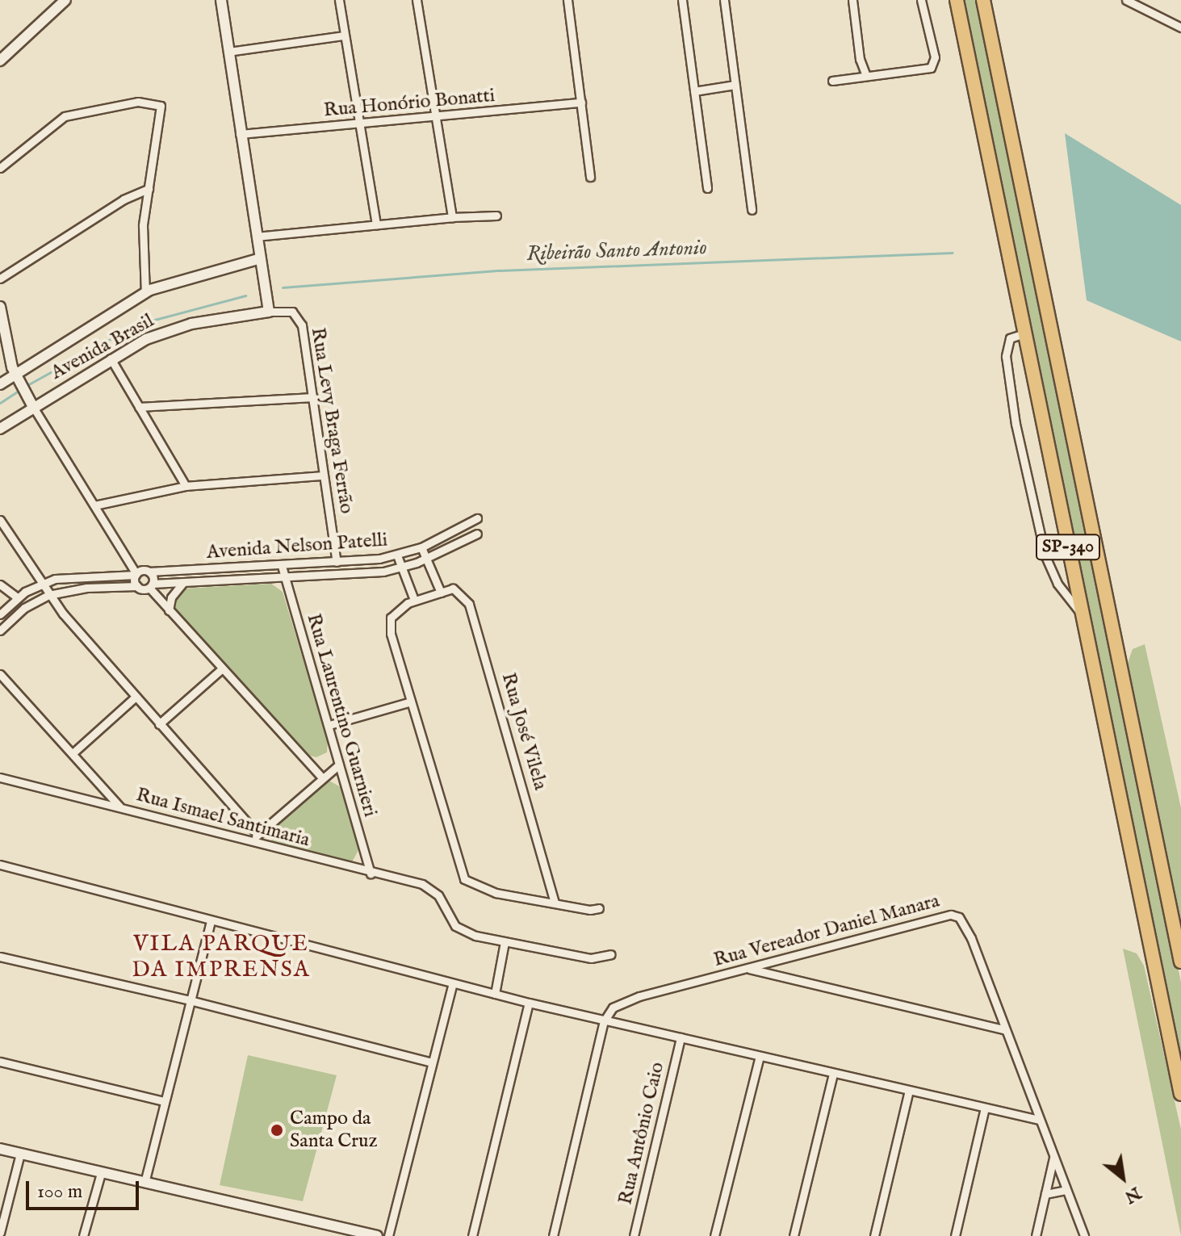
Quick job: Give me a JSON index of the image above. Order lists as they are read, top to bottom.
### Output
{
  "streets": {
    "highway": ["SP-340"],
    "main road": ["Avenida Brasil"],
    "street": [
      "Rua Honório Bonatti",
      "Rua Levy Braga Ferrão",
      "Avenida Nelson Patelli",
      "Rua Laurentino Guarnieri",
      "Rua José Vilela",
      "Rua Ismael Santimaria",
      "Rua Vereador Daniel Manara",
      "Rua Antônio Caio"
    ]
  },
  "crossings": [
    ["Avenida Brasil", "Rua Levy Braga Ferrão"],
    ["Rua Levy Braga Ferrão", "Avenida Nelson Patelli"],
    ["Avenida Nelson Patelli", "Rua Laurentino Guarnieri"],
    ["Rua Laurentino Guarnieri", "Rua Ismael Santimaria"]
  ],
  "districts": ["VILA PARQUE DA IMPRENSA"],
  "water": ["Ribeirão Santo Antonio"],
  "places": ["Campo da Santa Cruz"],
  "scale_bar": "100 m",
  "north": "bottom right"
}
